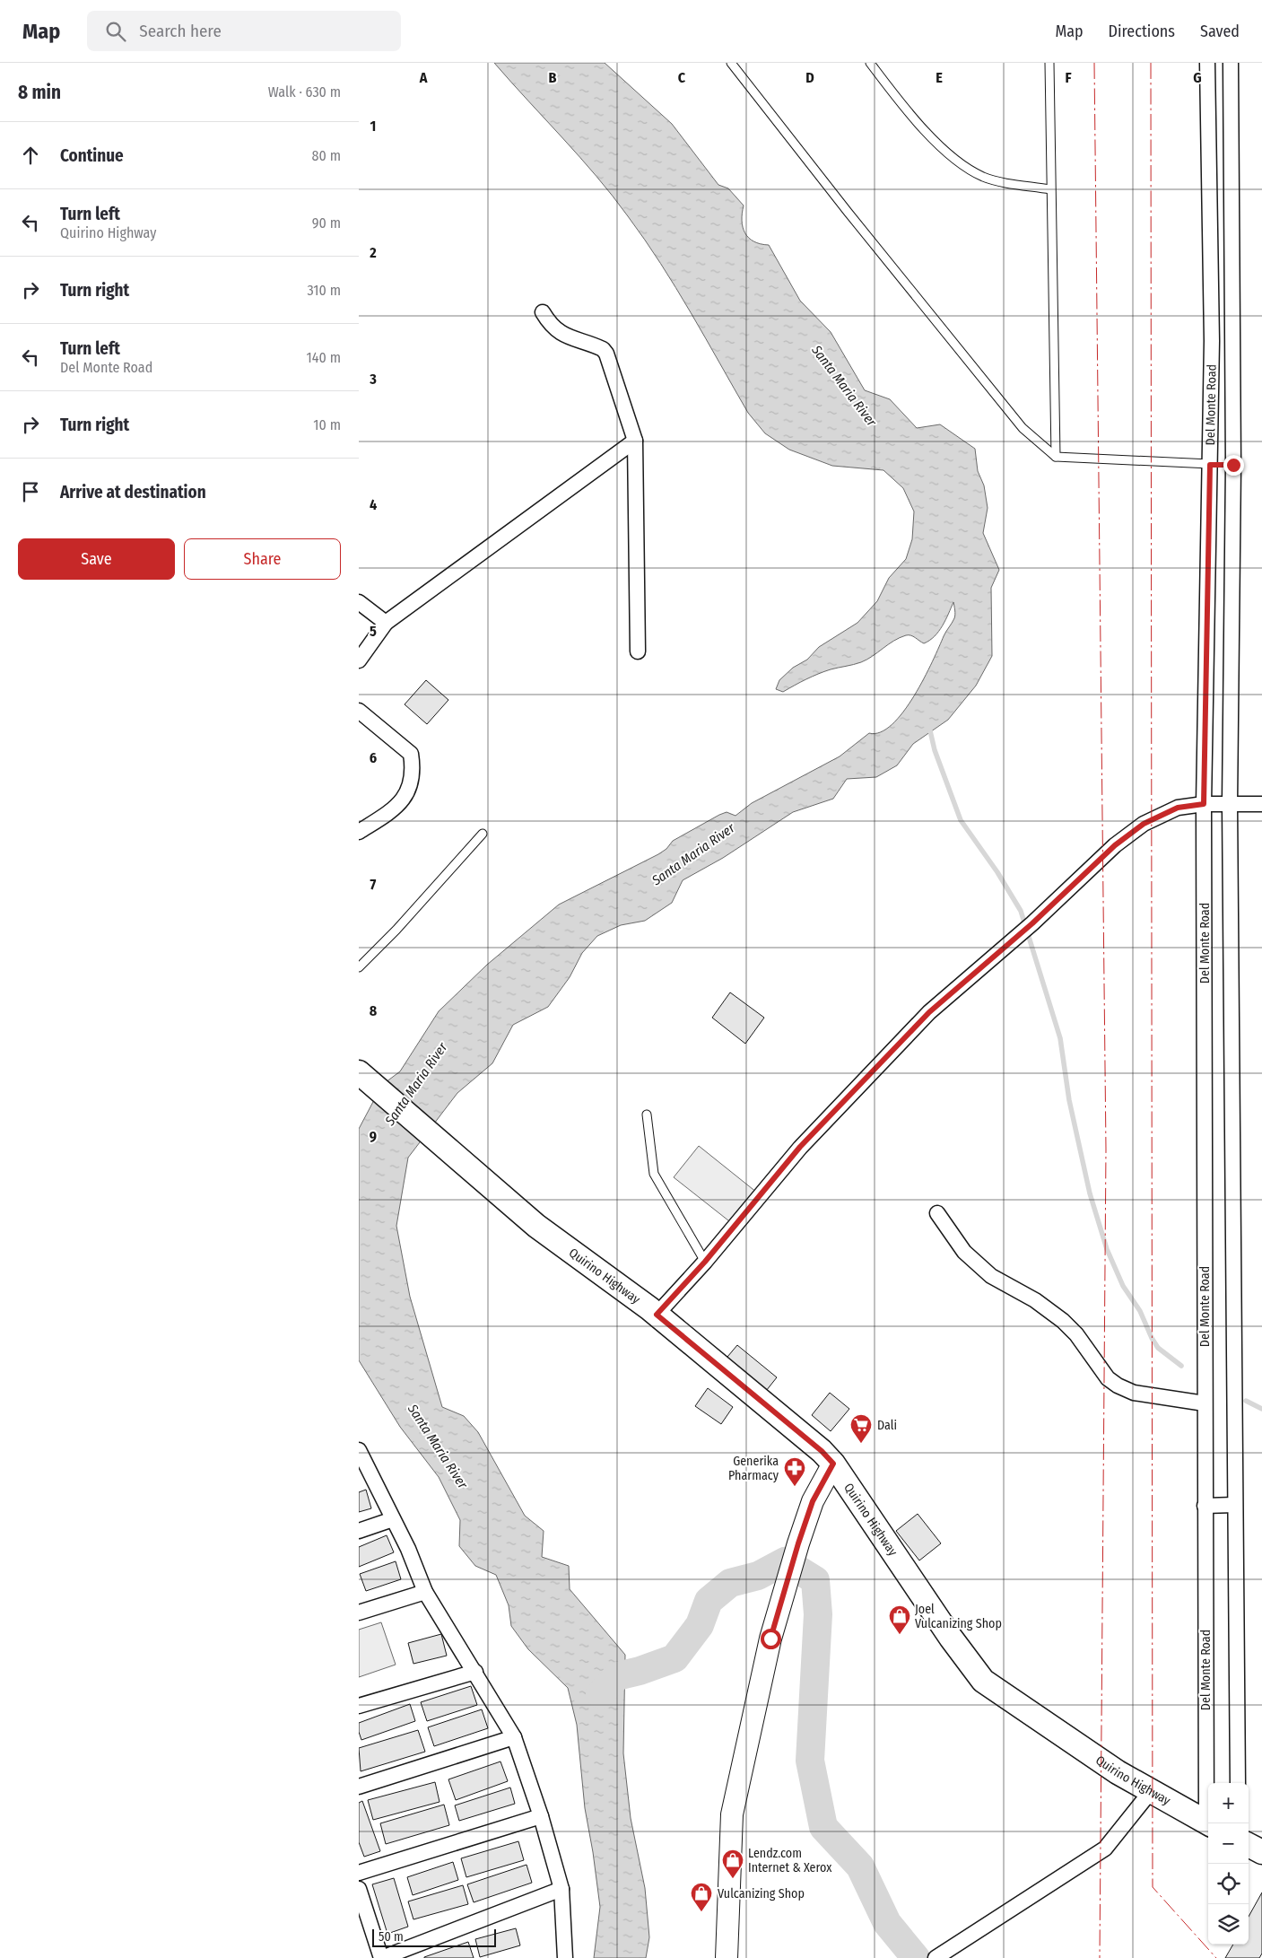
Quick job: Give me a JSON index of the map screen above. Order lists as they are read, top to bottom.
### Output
{
  "streets": {
    "main road": ["Quirino Highway"],
    "street": ["Del Monte Road"]
  },
  "water": ["Santa Maria River"],
  "places": {
    "supermarket": ["Dali"],
    "pharmacy": ["Generika Pharmacy"],
    "shop": ["Joel Vulcanizing Shop", "Lendz.com Internet & Xerox", "Vulcanizing Shop"]
  },
  "scale_bar": "50 m",
  "page": {
    "header": "Map",
    "search": "Search here",
    "nav": ["Map", "Directions", "Saved"],
    "heading": ["8 min", "Walk · 630 m"],
    "list": [
      ["Continue", "80 m"],
      ["Turn left", "Quirino Highway", "90 m"],
      ["Turn right", "310 m"],
      ["Turn left", "Del Monte Road", "140 m"],
      ["Turn right", "10 m"],
      "Arrive at destination"
    ],
    "buttons": ["Save", "Share"],
    "map_buttons": ["+", "−"],
    "scale": "50 m"
  },
  "grid": {
    "columns": [
      "A",
      "B",
      "C",
      "D",
      "E",
      "F",
      "G"
    ],
    "rows": [
      "1",
      "2",
      "3",
      "4",
      "5",
      "6",
      "7",
      "8",
      "9"
    ]
  }
}
